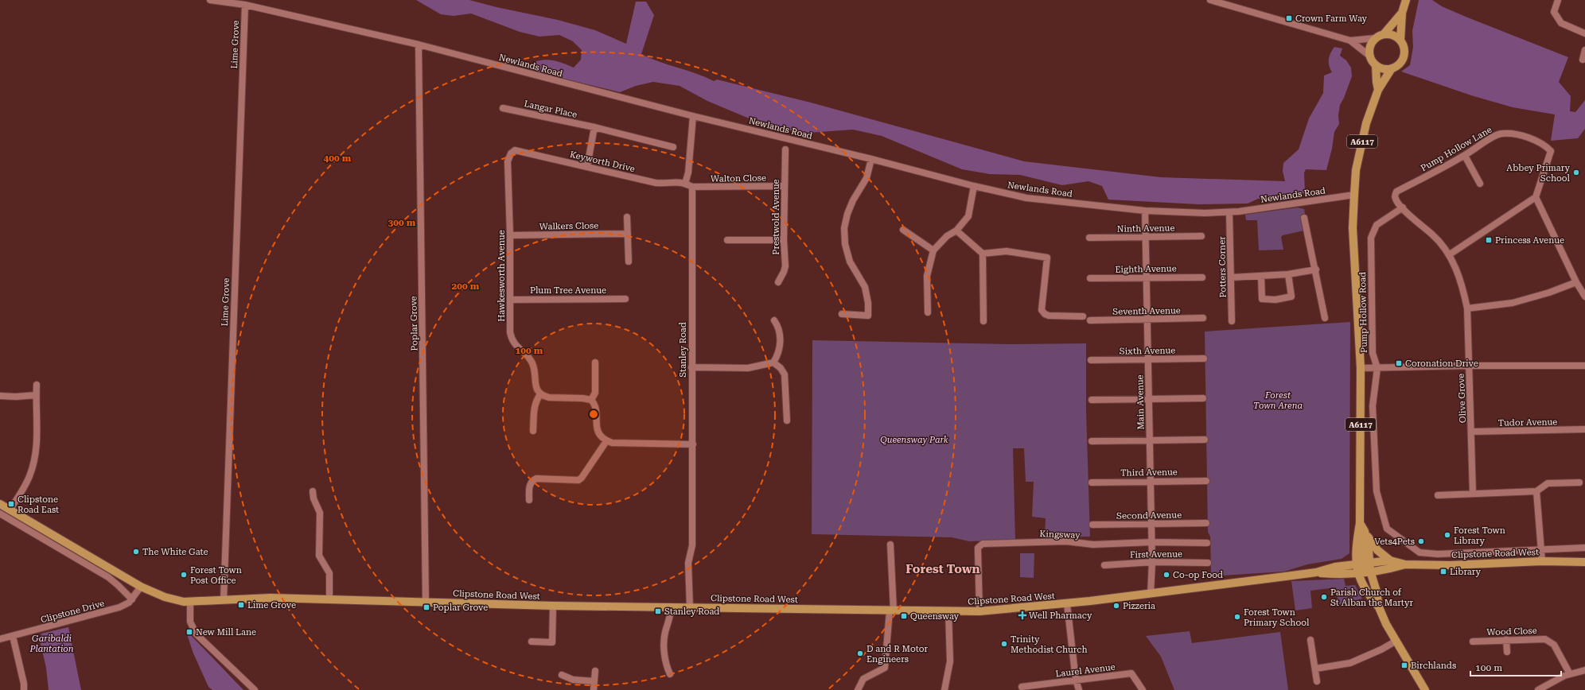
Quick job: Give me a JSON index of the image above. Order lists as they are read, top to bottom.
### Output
{
  "streets": {
    "main road": ["A6117", "Pump Hollow Road", "Clipstone Road West"],
    "street": [
      "Lime Grove",
      "Newlands Road",
      "Langar Place",
      "Pump Hollow Lane",
      "Keyworth Drive",
      "Walton Close",
      "Prestwold Avenue",
      "Walkers Close",
      "Ninth Avenue",
      "Potters Corner",
      "Eighth Avenue",
      "Hawkesworth Avenue",
      "Plum Tree Avenue",
      "Seventh Avenue",
      "Poplar Grove",
      "Stanley Road",
      "Sixth Avenue",
      "Olive Grove",
      "Main Avenue",
      "Tudor Avenue",
      "Third Avenue",
      "Second Avenue",
      "Kingsway",
      "First Avenue",
      "Clipstone Drive",
      "Wood Close",
      "Laurel Avenue"
    ]
  },
  "crossings": [
    ["Lime Grove", "Newlands Road"],
    ["Lime Grove", "Clipstone Road West"],
    ["Newlands Road", "A6117"],
    ["Newlands Road", "Potters Corner"],
    ["Newlands Road", "Pump Hollow Road"],
    ["Newlands Road", "Poplar Grove"],
    ["Newlands Road", "Main Avenue"],
    ["A6117", "Pump Hollow Road"],
    ["A6117", "Clipstone Road West"],
    ["Pump Hollow Lane", "Olive Grove"],
    ["Keyworth Drive", "Hawkesworth Avenue"],
    ["Walton Close", "Prestwold Avenue"],
    ["Walton Close", "Stanley Road"],
    ["Walkers Close", "Hawkesworth Avenue"],
    ["Ninth Avenue", "Main Avenue"],
    ["Eighth Avenue", "Main Avenue"],
    ["Hawkesworth Avenue", "Plum Tree Avenue"],
    ["Seventh Avenue", "Main Avenue"],
    ["Pump Hollow Road", "Olive Grove"],
    ["Pump Hollow Road", "Clipstone Road West"],
    ["Poplar Grove", "Clipstone Road West"],
    ["Stanley Road", "Clipstone Road West"],
    ["Sixth Avenue", "Main Avenue"],
    ["Olive Grove", "Tudor Avenue"],
    ["Main Avenue", "Third Avenue"],
    ["Main Avenue", "Second Avenue"],
    ["Main Avenue", "Kingsway"],
    ["Main Avenue", "Clipstone Road West"],
    ["Main Avenue", "First Avenue"],
    ["Kingsway", "Clipstone Road West"]
  ],
  "districts": ["Forest Town"],
  "parks": ["Forest Town Arena", "Queensway Park", "Garibaldi Plantation"],
  "places": {
    "transit": [
      "Crown Farm Way",
      "Princess Avenue",
      "Coronation Drive",
      "Clipstone Road East",
      "Library",
      "Lime Grove",
      "Poplar Grove",
      "Stanley Road",
      "Queensway",
      "New Mill Lane",
      "Birchlands"
    ],
    "other": [
      "Abbey Primary School",
      "Forest Town Library",
      "Vets4Pets",
      "The White Gate",
      "Forest Town Post Office",
      "Co-op Food",
      "Parish Church of St Alban the Martyr",
      "Pizzeria",
      "Forest Town Primary School",
      "Trinity Methodist Church",
      "D and R Motor Engineers"
    ],
    "health": ["Well Pharmacy"]
  },
  "scale_bar": "100 m",
  "rings": [
    "400 m",
    "300 m",
    "200 m",
    "100 m"
  ]
}
